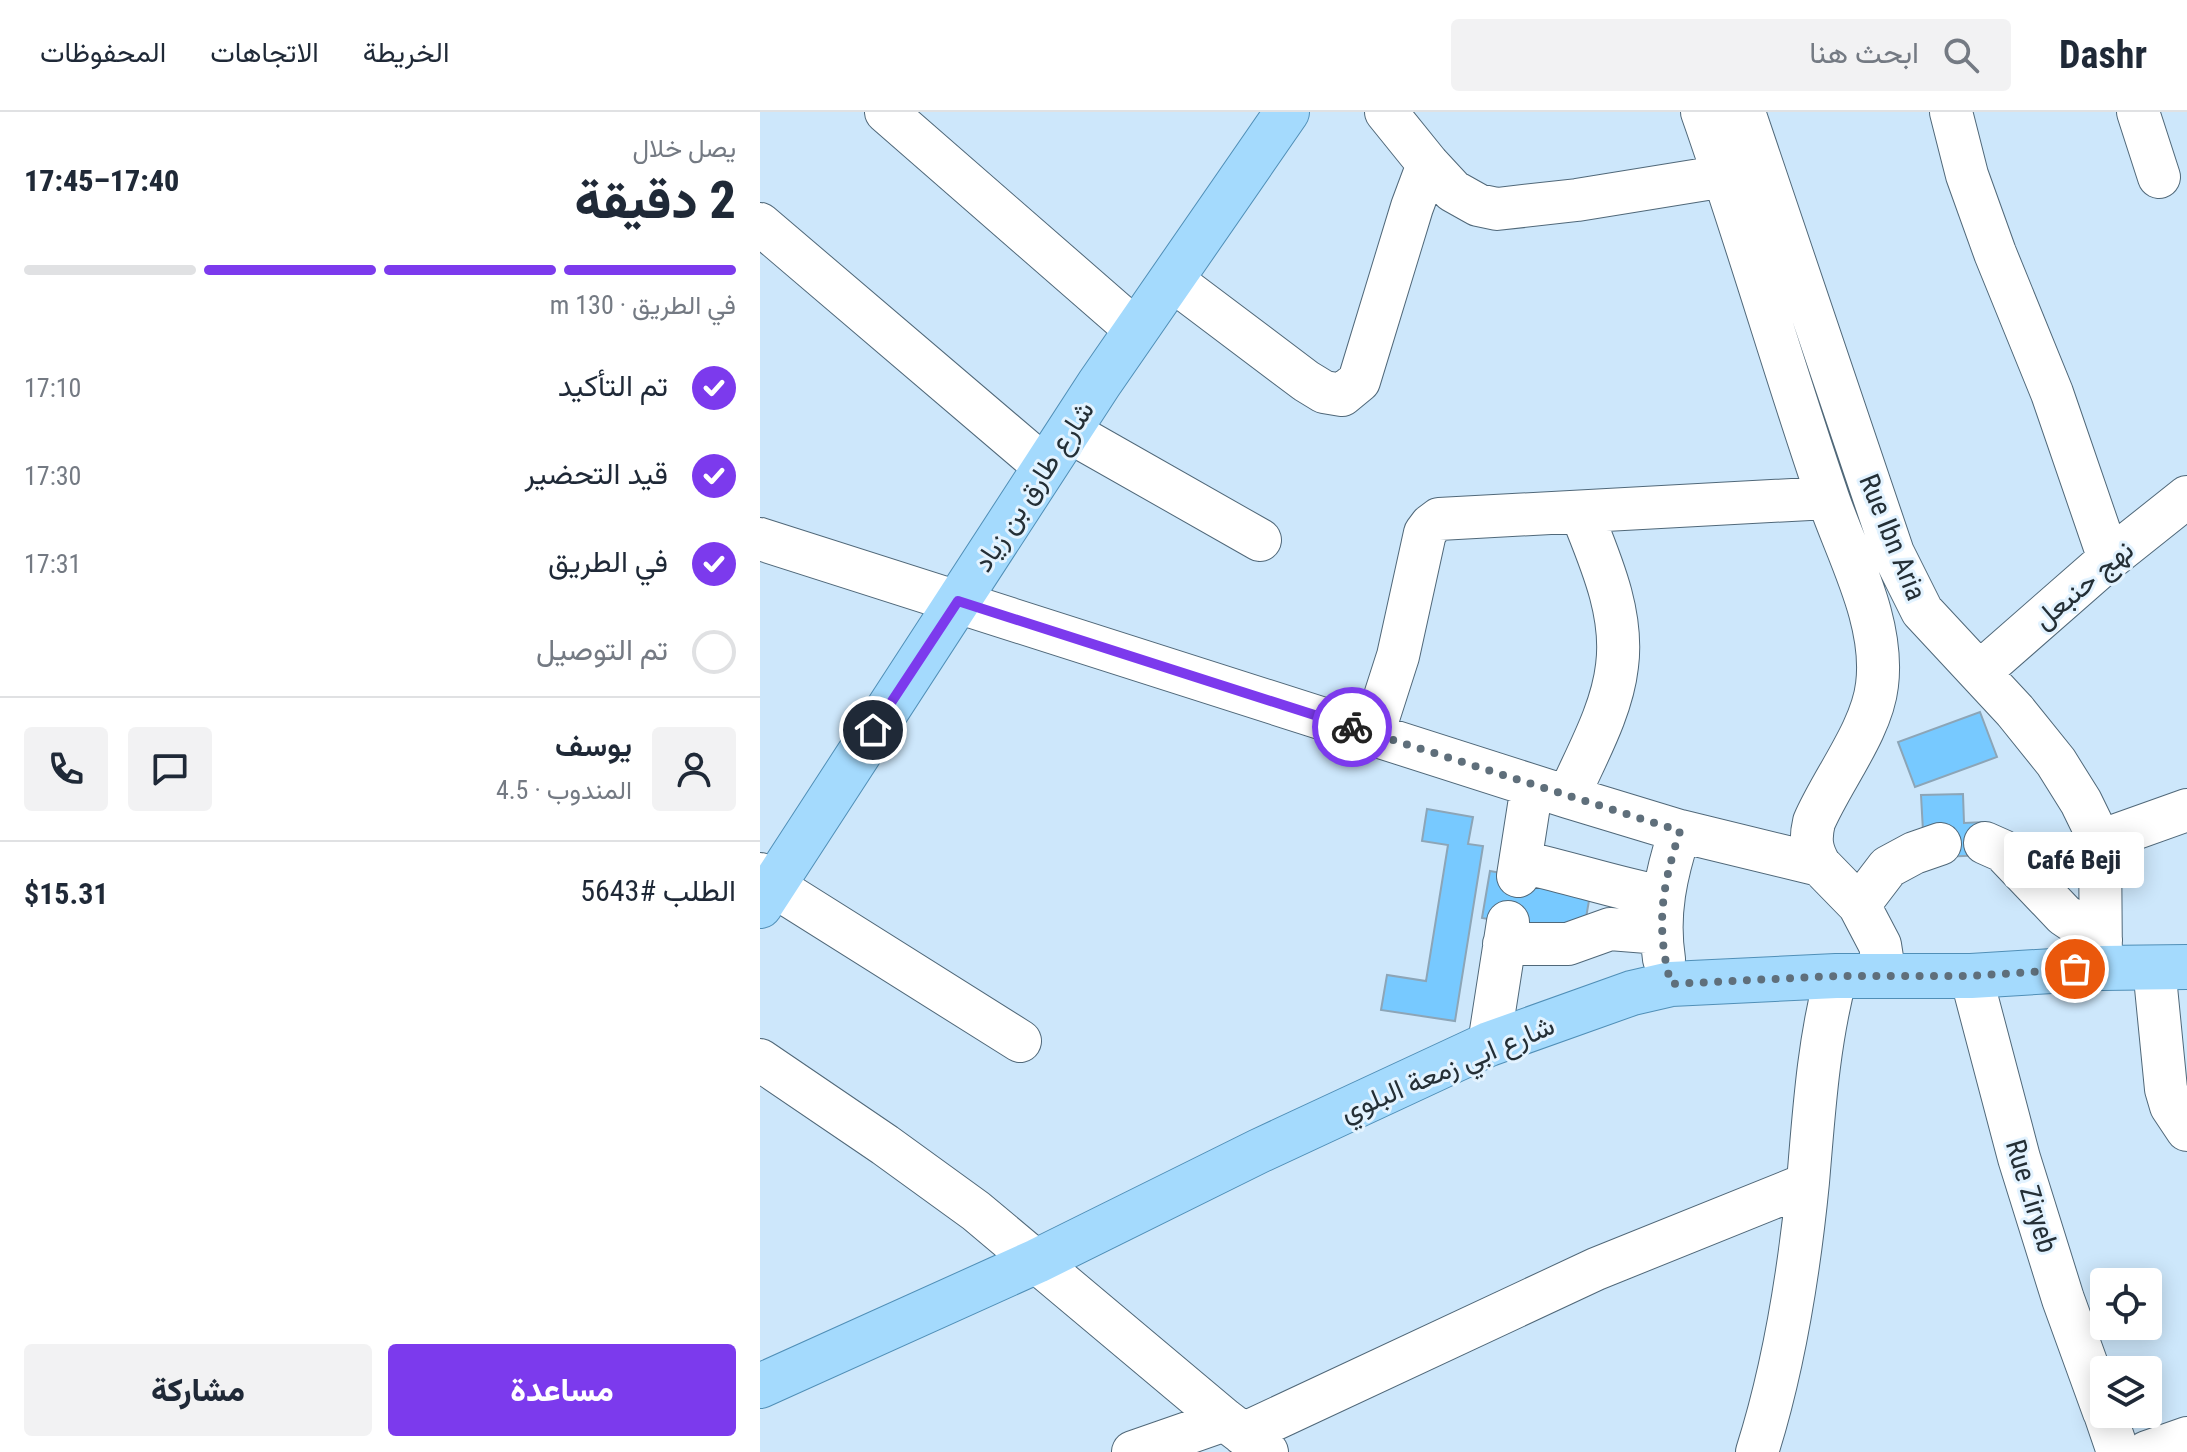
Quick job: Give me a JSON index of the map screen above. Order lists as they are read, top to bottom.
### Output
{
  "streets": {
    "main road": ["شارع طارق بن زياد", "شارع ابي زمعة البلوي"],
    "street": ["Rue Ibn Aria", "نهج حنبعل", "Rue Ziryeb"]
  },
  "crossings": [
    ["Rue Ibn Aria", "نهج حنبعل"],
    ["Rue Ibn Aria", "شارع ابي زمعة البلوي"],
    ["شارع ابي زمعة البلوي", "Rue Ziryeb"]
  ],
  "places": ["Café Beji"],
  "page": {
    "header": "Dashr",
    "search": "ابحث هنا",
    "nav": ["الخريطة", "الاتجاهات", "المحفوظات"],
    "heading": ["2 دقيقة", "يصل خلال", "17:40–17:45"],
    "panel": [
      "يوسف",
      "المندوب · 4.5",
      "الطلب #5643",
      "$15.31"
    ],
    "bar": "في الطريق · 130 m",
    "list": [
      ["تم التأكيد", "17:10"],
      ["قيد التحضير", "17:30"],
      ["في الطريق", "17:31"],
      "تم التوصيل"
    ],
    "bubble": "Café Beji",
    "buttons": ["مساعدة", "مشاركة"]
  }
}
